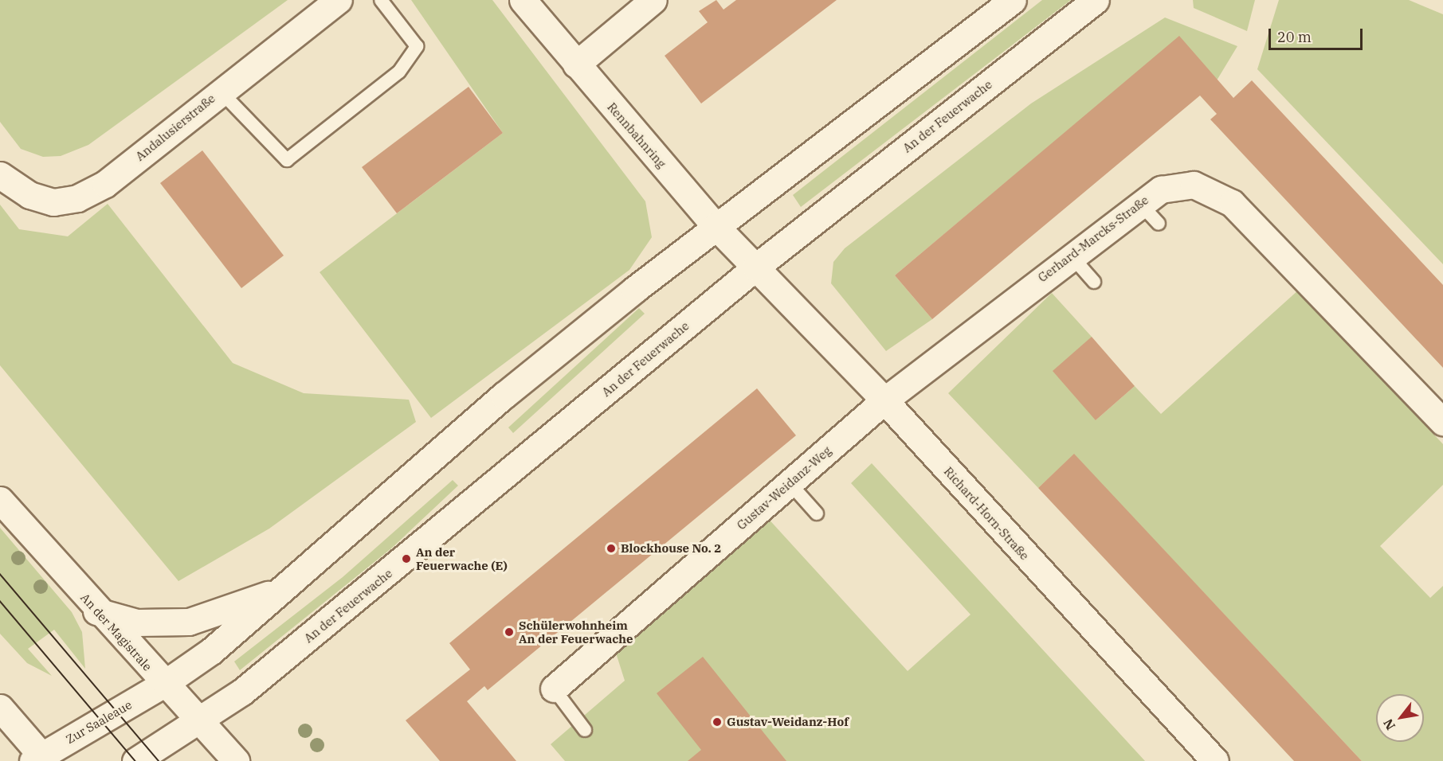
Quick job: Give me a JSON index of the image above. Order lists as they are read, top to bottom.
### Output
{
  "streets": {
    "street": [
      "An der Feuerwache",
      "Andalusierstraße",
      "Rennbahnring",
      "Gerhard-Marcks-Straße",
      "Gustav-Weidanz-Weg",
      "Richard-Horn-Straße",
      "An der Magistrale",
      "Zur Saaleaue"
    ]
  },
  "crossings": [
    ["An der Feuerwache", "Rennbahnring"],
    ["An der Feuerwache", "Richard-Horn-Straße"],
    ["An der Feuerwache", "An der Magistrale"],
    ["Rennbahnring", "Richard-Horn-Straße"],
    ["Gerhard-Marcks-Straße", "Gustav-Weidanz-Weg"],
    ["Gerhard-Marcks-Straße", "Richard-Horn-Straße"],
    ["Gustav-Weidanz-Weg", "Richard-Horn-Straße"],
    ["An der Magistrale", "Zur Saaleaue"]
  ],
  "places": [
    "Blockhouse No. 2",
    "An der Feuerwache (E)",
    "Schülerwohnheim An der Feuerwache",
    "Gustav-Weidanz-Hof"
  ],
  "scale_bar": "20 m",
  "north": "bottom left"
}
